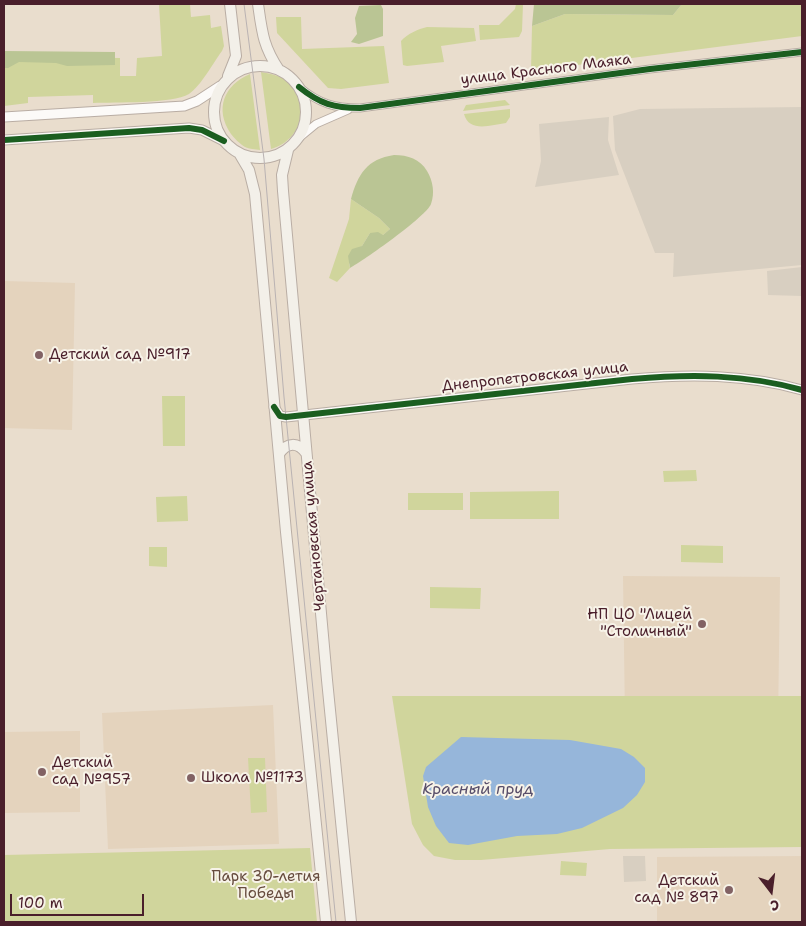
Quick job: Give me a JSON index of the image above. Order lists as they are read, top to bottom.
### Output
{
  "streets": {
    "main road": ["Чертановская улица"],
    "street": ["улица Красного Маяка", "Днепропетровская улица"]
  },
  "crossings": [
    ["улица Красного Маяка", "Чертановская улица"],
    ["Днепропетровская улица", "Чертановская улица"]
  ],
  "water": ["Красный пруд"],
  "parks": ["Парк 30-летия Победы"],
  "places": [
    "Детский сад №917",
    "НП ЦО \"Лицей \"Столичный\"",
    "Детский сад №957",
    "Школа №1173",
    "Детский сад № 897"
  ],
  "scale_bar": "100 m",
  "north": "bottom"
}
